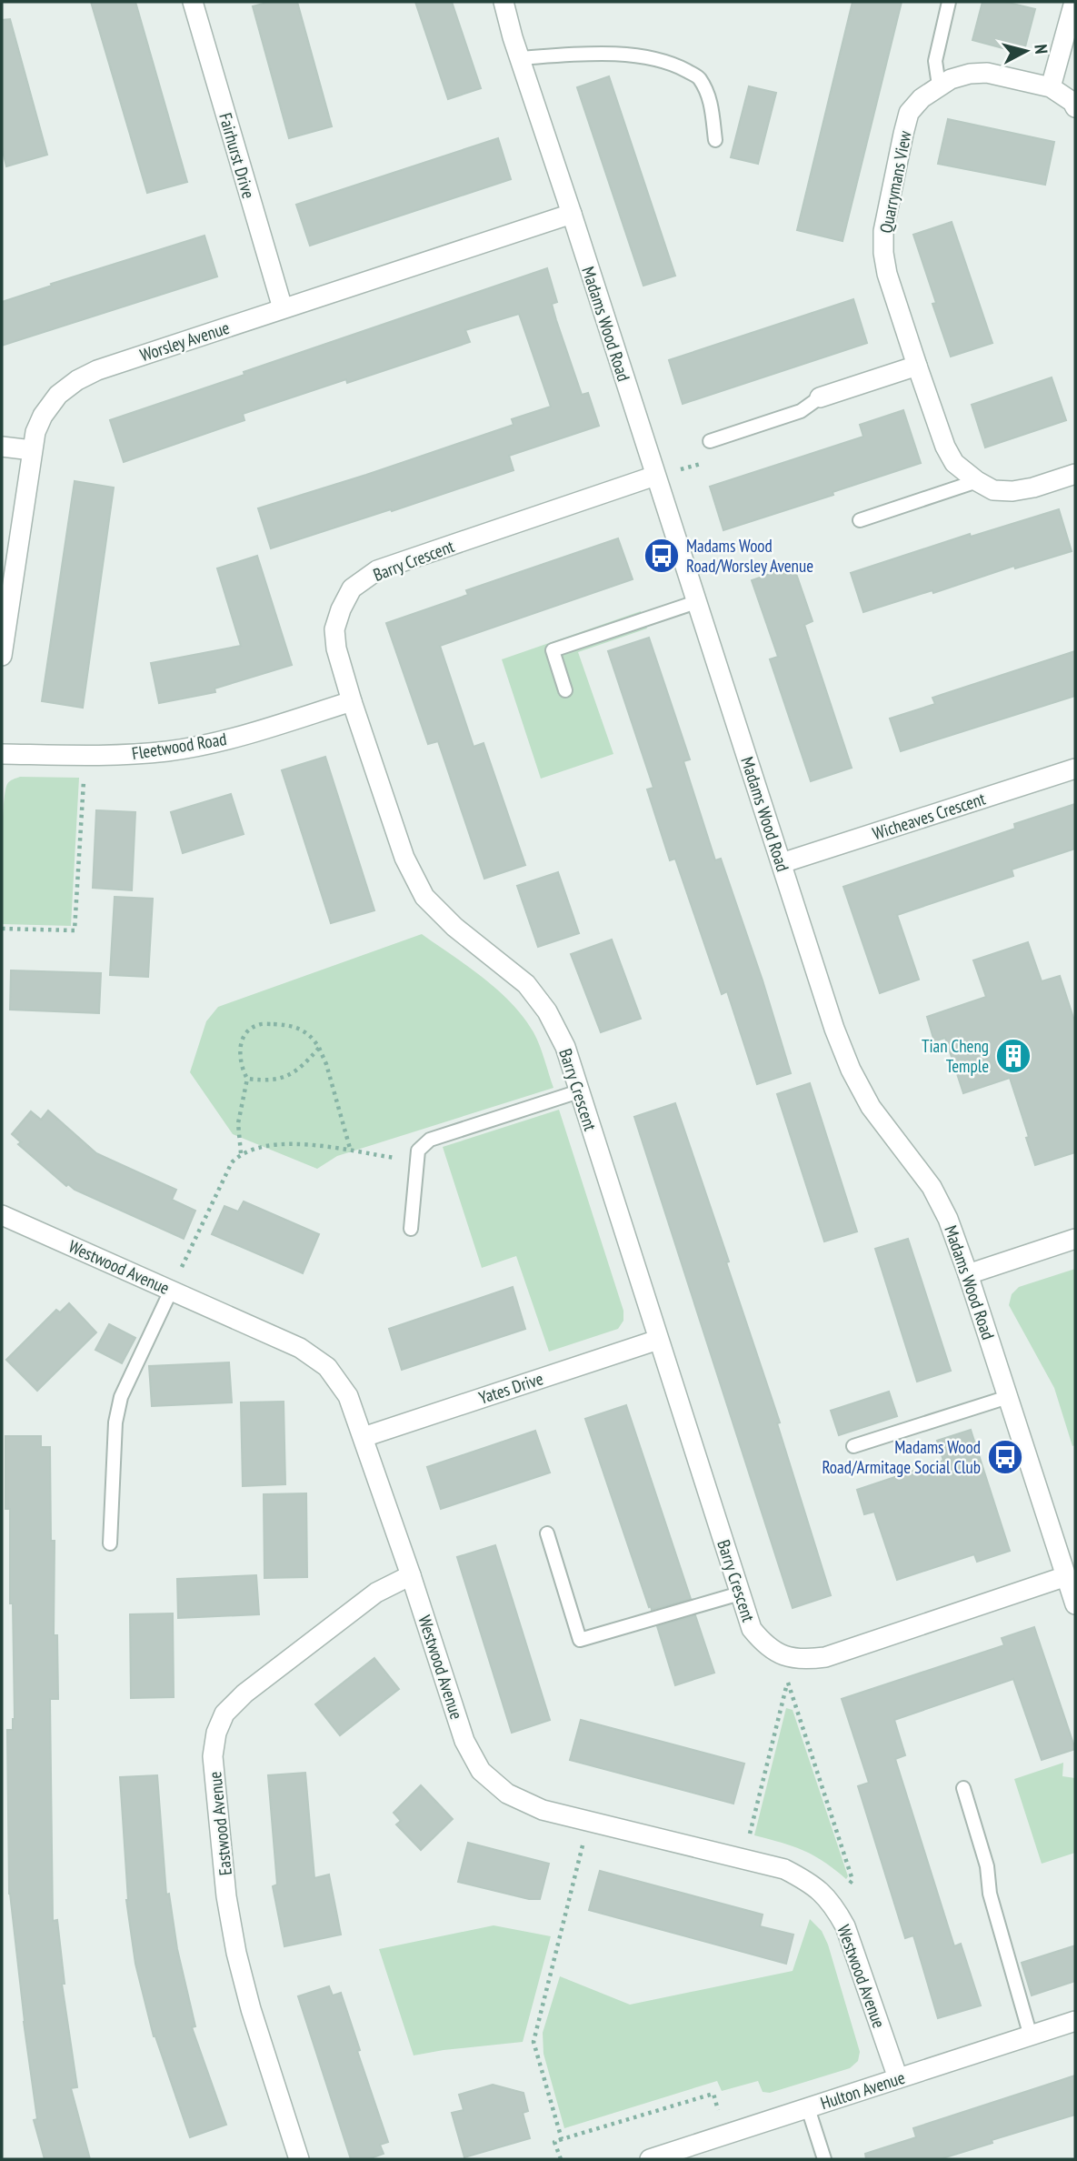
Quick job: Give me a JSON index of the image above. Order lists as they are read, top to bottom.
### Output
{
  "streets": {
    "street": [
      "Fairhurst Drive",
      "Quarrymans View",
      "Madams Wood Road",
      "Worsley Avenue",
      "Barry Crescent",
      "Fleetwood Road",
      "Wicheaves Crescent",
      "Westwood Avenue",
      "Yates Drive",
      "Eastwood Avenue",
      "Hulton Avenue"
    ]
  },
  "crossings": [
    ["Fairhurst Drive", "Worsley Avenue"],
    ["Madams Wood Road", "Worsley Avenue"],
    ["Madams Wood Road", "Barry Crescent"],
    ["Madams Wood Road", "Wicheaves Crescent"],
    ["Barry Crescent", "Fleetwood Road"],
    ["Barry Crescent", "Yates Drive"],
    ["Westwood Avenue", "Yates Drive"],
    ["Westwood Avenue", "Eastwood Avenue"],
    ["Westwood Avenue", "Hulton Avenue"]
  ],
  "places": {
    "bus stop": ["Madams Wood Road/Worsley Avenue", "Madams Wood Road/Armitage Social Club"],
    "building": ["Tian Cheng Temple"]
  },
  "north": "right"
}
